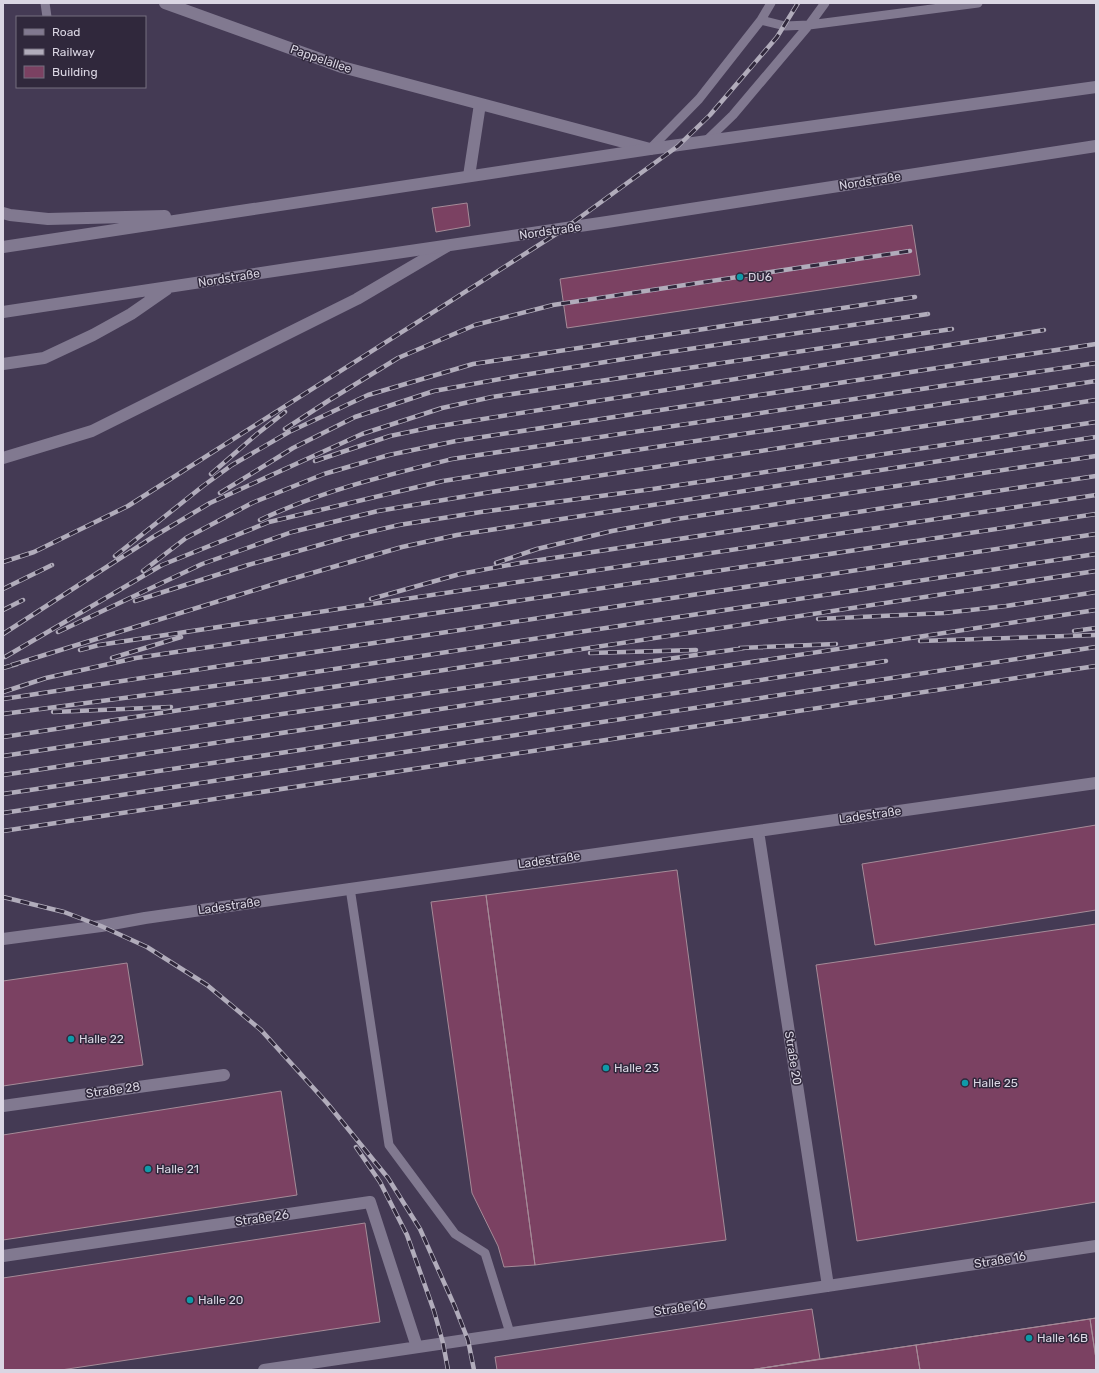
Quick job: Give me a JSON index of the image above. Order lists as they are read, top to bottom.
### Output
{
  "streets": {
    "street": [
      "Pappelallee",
      "Nordstraße",
      "Ladestraße",
      "Straße 20",
      "Straße 28",
      "Straße 26",
      "Straße 16"
    ]
  },
  "crossings": [
    ["Ladestraße", "Straße 20"],
    ["Straße 20", "Straße 16"],
    ["Straße 26", "Straße 16"]
  ],
  "places": [
    "DU6",
    "Halle 22",
    "Halle 23",
    "Halle 25",
    "Halle 21",
    "Halle 20",
    "Halle 16B"
  ],
  "legend": ["Road", "Railway", "Building"]
}
